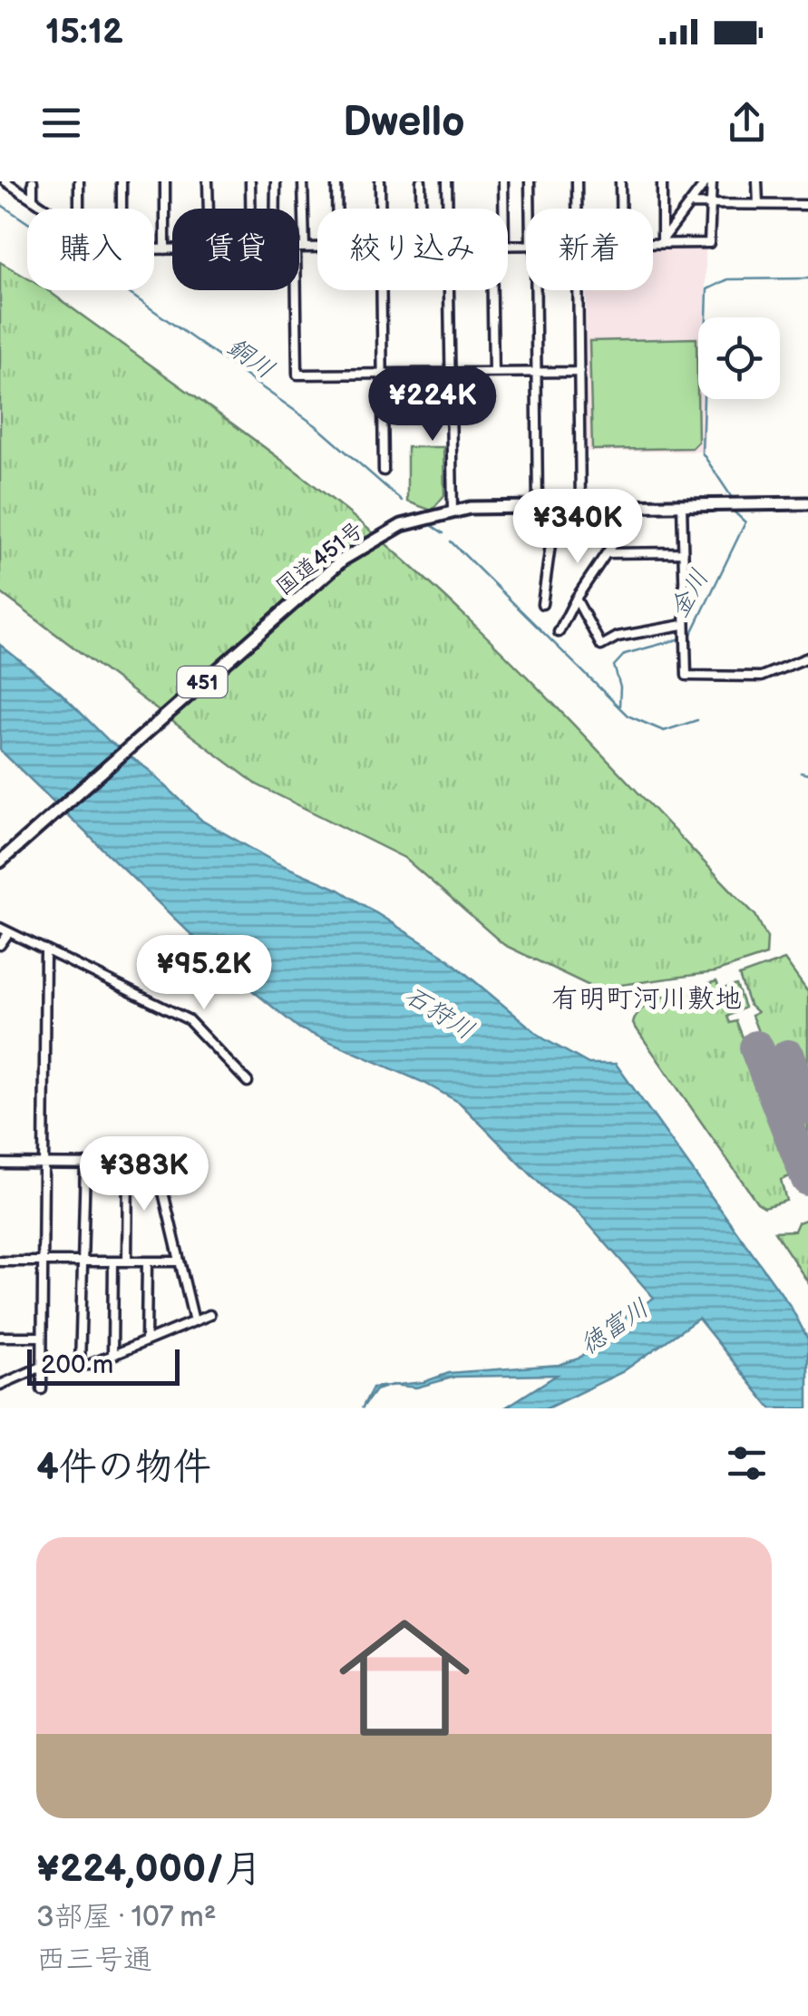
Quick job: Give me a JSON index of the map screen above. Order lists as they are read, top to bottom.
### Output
{
  "streets": {
    "highway": ["国道451号", "451"]
  },
  "districts": ["有明町河川敷地"],
  "water": [
    "銅川",
    "金川",
    "石狩川",
    "徳富川"
  ],
  "scale_bar": "200 m",
  "page": {
    "status": "15:12",
    "header": "Dwello",
    "chip": [
      "購入",
      "賃貸",
      "絞り込み",
      "新着"
    ],
    "price": [
      "¥224K",
      "¥340K",
      "¥95.2K",
      "¥383K"
    ],
    "scale": "200 m",
    "heading": "4件の物件",
    "list": [
      {
        "name": "¥224,000/月",
        "note": "3部屋 · 107 m² · 西三号通"
      }
    ]
  }
}
